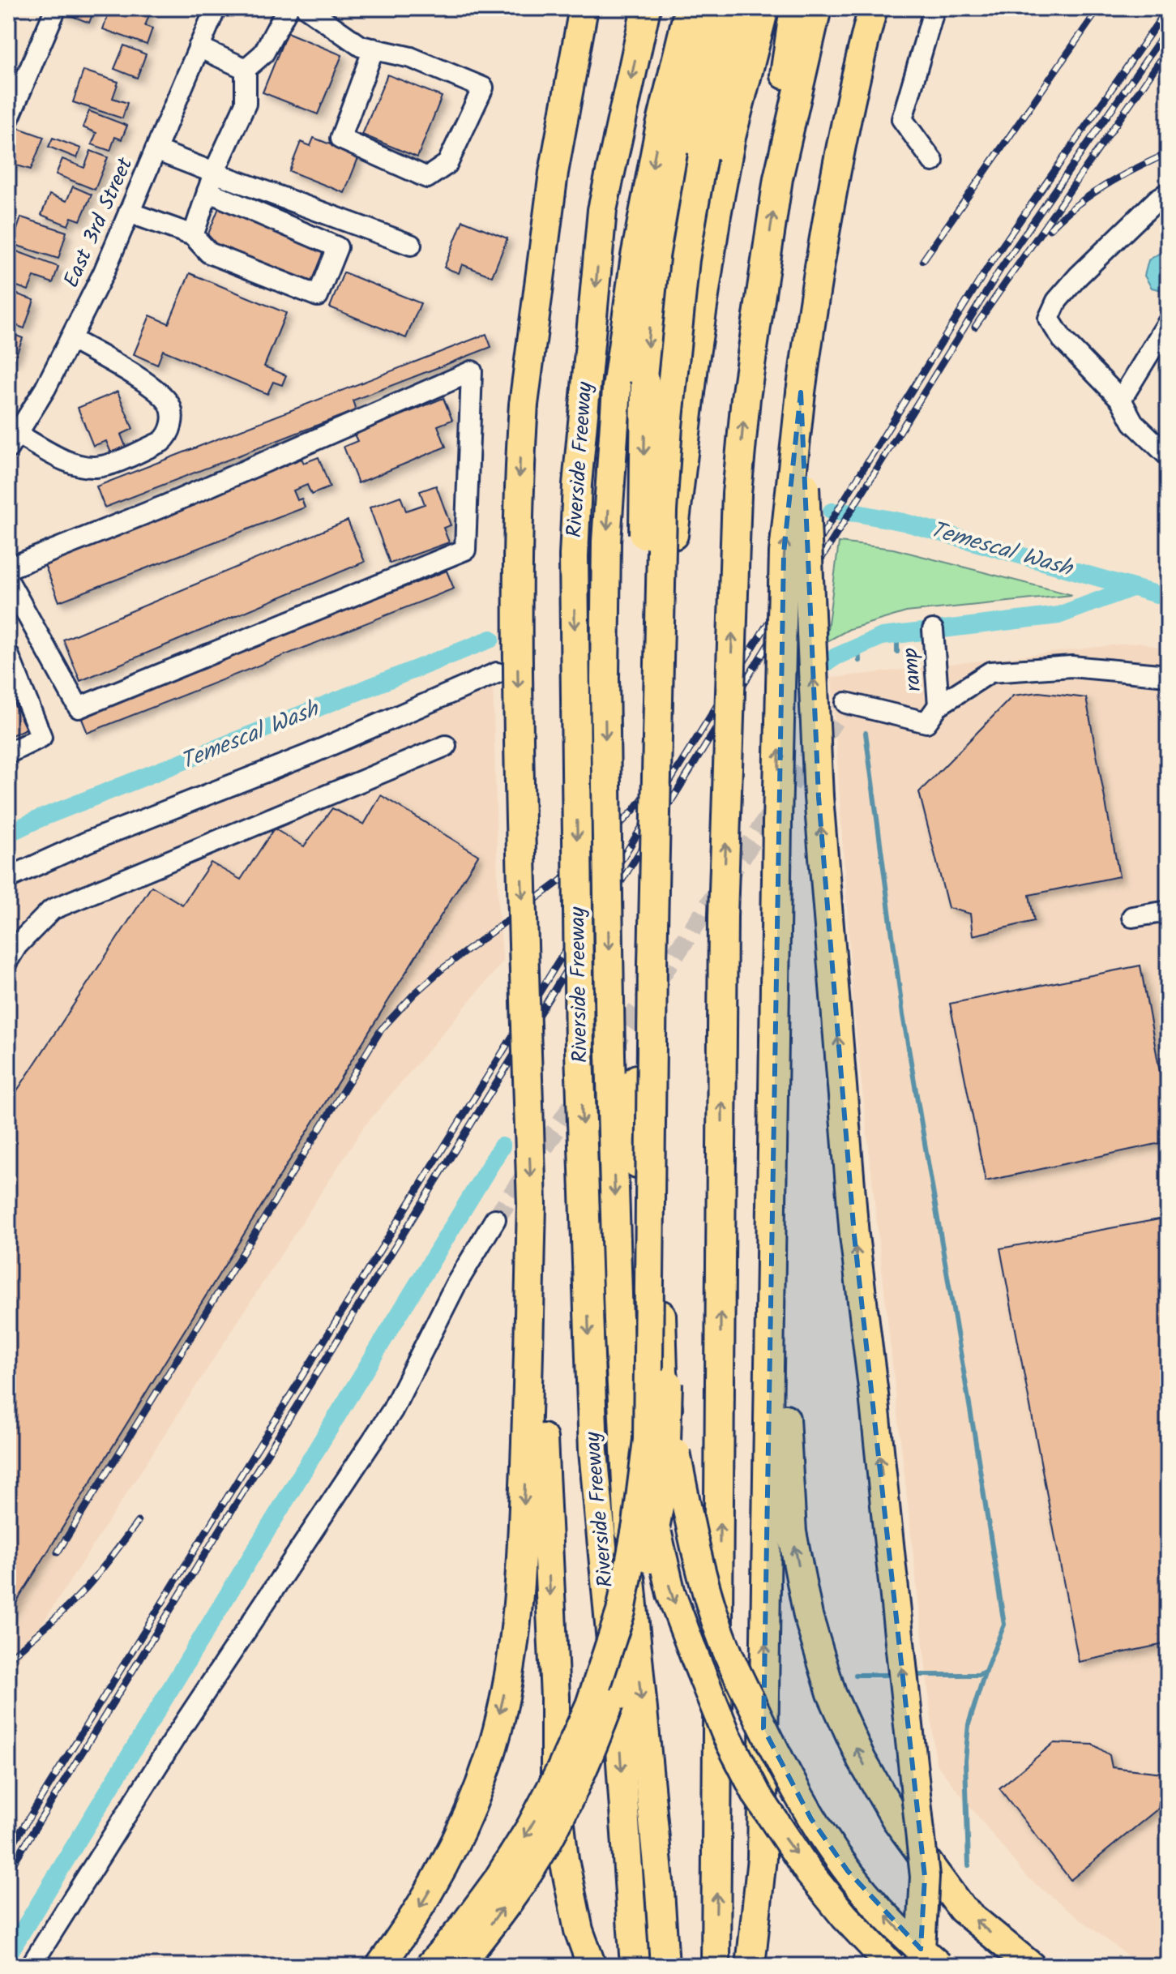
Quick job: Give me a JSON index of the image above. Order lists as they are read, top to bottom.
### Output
{
  "streets": {
    "highway": ["Riverside Freeway"],
    "street": ["East 3rd Street", "ramp"]
  },
  "water": ["Temescal Wash"]
}
